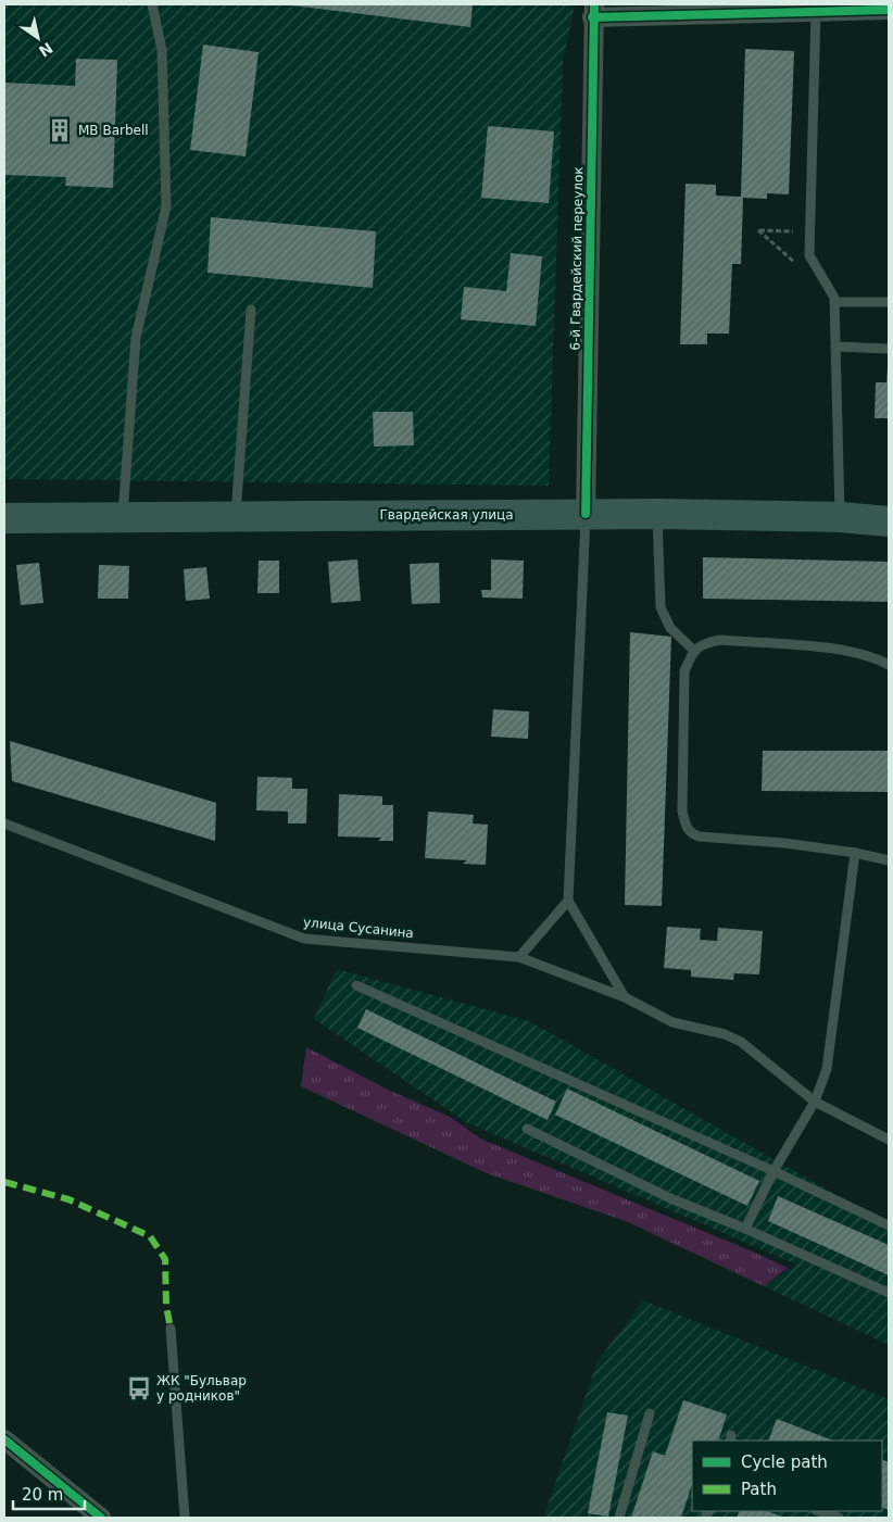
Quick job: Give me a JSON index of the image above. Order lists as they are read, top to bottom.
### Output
{
  "streets": {
    "main road": ["Гвардейская улица"],
    "street": ["6-й Гвардейский переулок"],
    "lane": ["улица Сусанина"]
  },
  "crossings": [
    ["6-й Гвардейский переулок", "Гвардейская улица"]
  ],
  "places": {
    "building": ["MB Barbell"],
    "bus stop": ["ЖК \"Бульвар у родников\""]
  },
  "legend": ["Cycle path", "Path"],
  "scale_bar": "20 m",
  "north": "bottom right"
}
